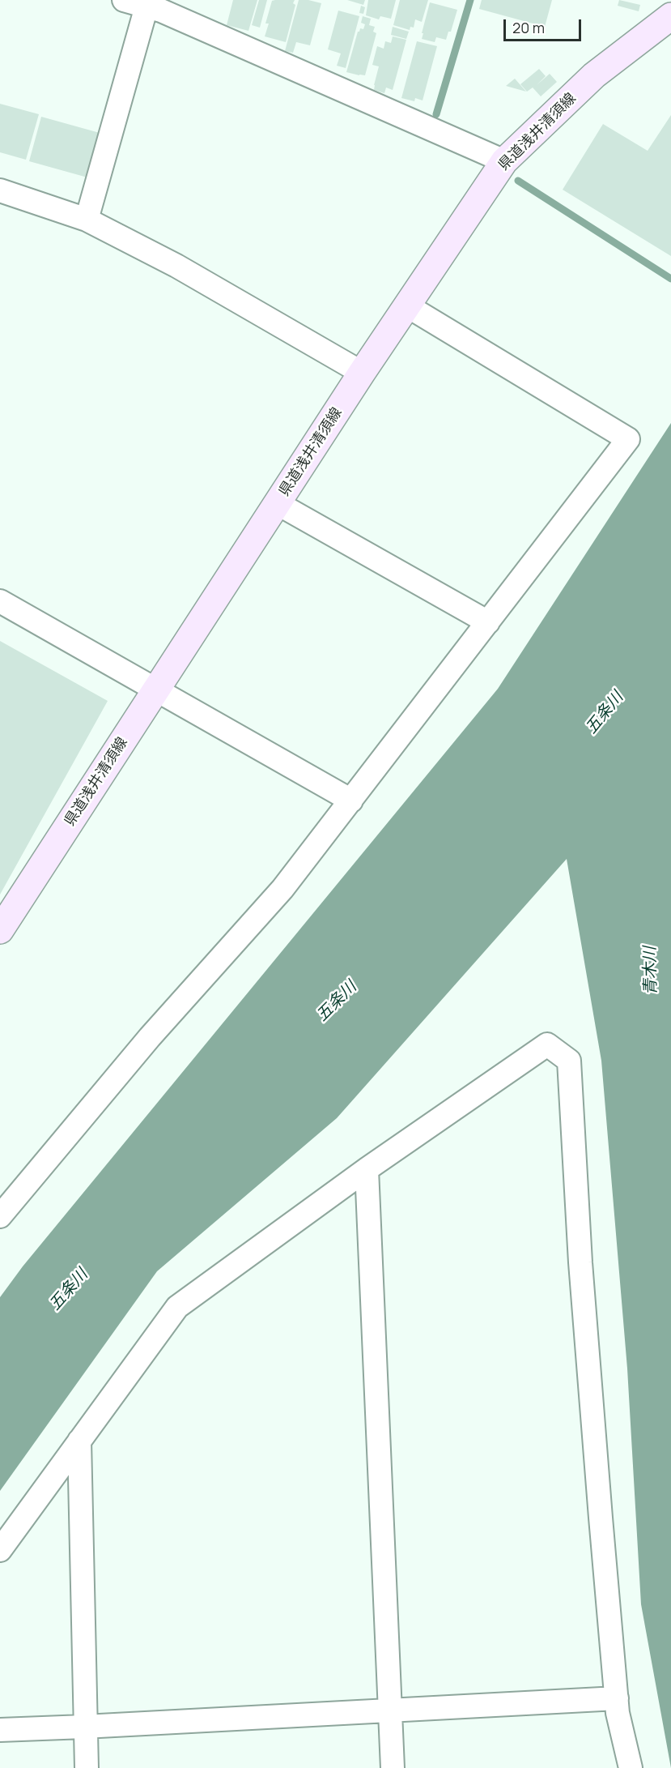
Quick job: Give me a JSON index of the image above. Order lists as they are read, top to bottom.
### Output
{
  "streets": {
    "main road": ["県道浅井清須線"]
  },
  "water": ["五条川", "青木川"],
  "scale_bar": "20 m"
}
